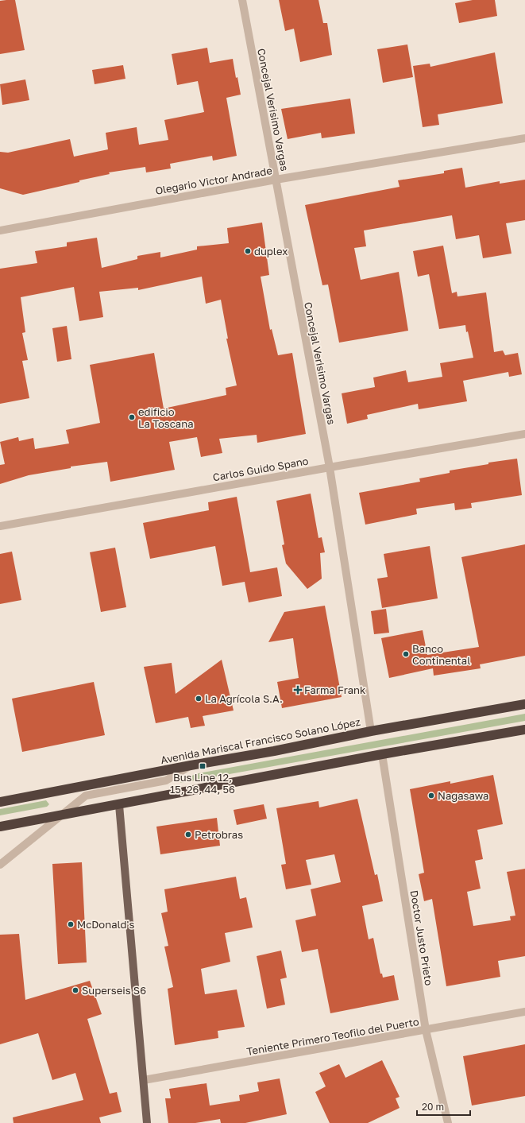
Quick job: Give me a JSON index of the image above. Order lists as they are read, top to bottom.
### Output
{
  "streets": {
    "highway": ["Avenida Mariscal Francisco Solano López"],
    "street": [
      "Concejal Verisimo Vargas",
      "Olegario Victor Andrade",
      "Carlos Guido Spano",
      "Doctor Justo Prieto",
      "Teniente Primero Teofilo del Puerto"
    ]
  },
  "crossings": [
    ["Concejal Verisimo Vargas", "Olegario Victor Andrade"],
    ["Concejal Verisimo Vargas", "Carlos Guido Spano"],
    ["Concejal Verisimo Vargas", "Avenida Mariscal Francisco Solano López"],
    ["Doctor Justo Prieto", "Teniente Primero Teofilo del Puerto"]
  ],
  "places": {
    "other": [
      "duplex",
      "edificio La Toscana",
      "Banco Continental",
      "La Agrícola S.A.",
      "Nagasawa",
      "Petrobras",
      "McDonald's",
      "Superseis S6"
    ],
    "health": ["Farma Frank"],
    "transit": ["Bus Line 12, 15, 26, 44, 56"]
  },
  "scale_bar": "20 m"
}
